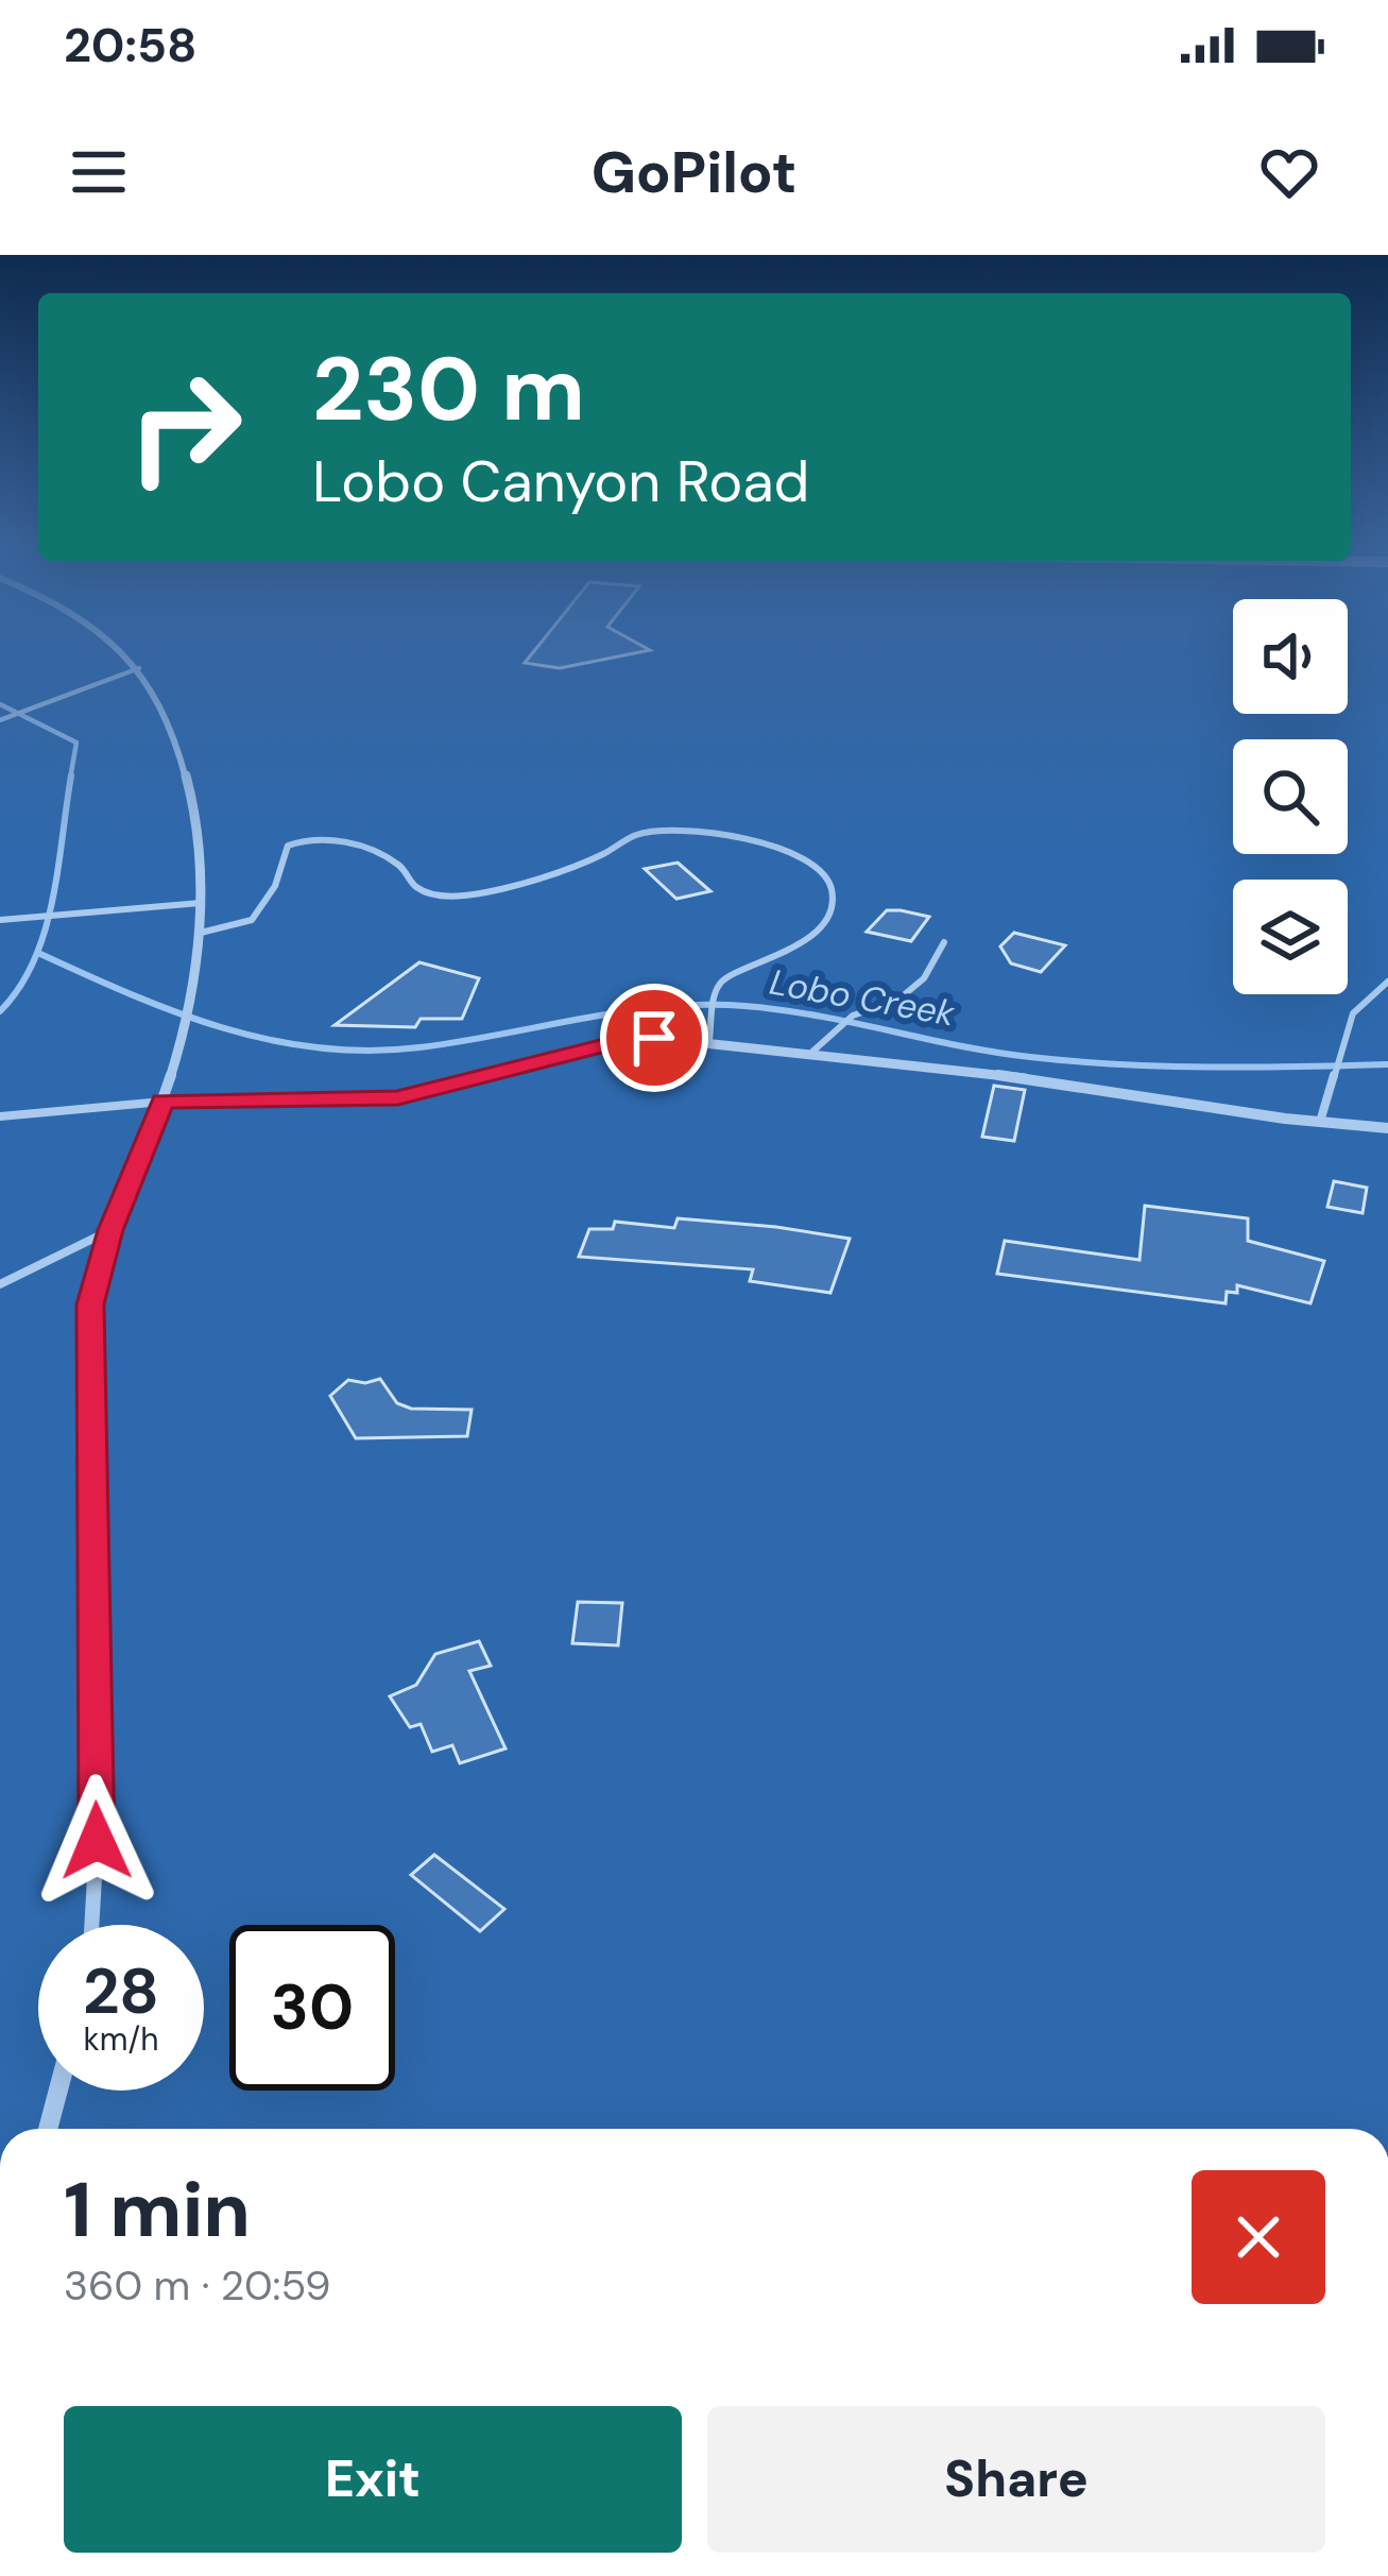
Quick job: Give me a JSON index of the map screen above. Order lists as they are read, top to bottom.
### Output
{
  "water": ["Lobo Creek"],
  "page": {
    "status": "20:58",
    "header": "GoPilot",
    "turn": ["230 m", "Lobo Canyon Road"],
    "speed": "28 km/h",
    "limit": "30",
    "heading": ["1 min", "360 m · 20:59"],
    "buttons": ["Exit", "Share"]
  }
}
